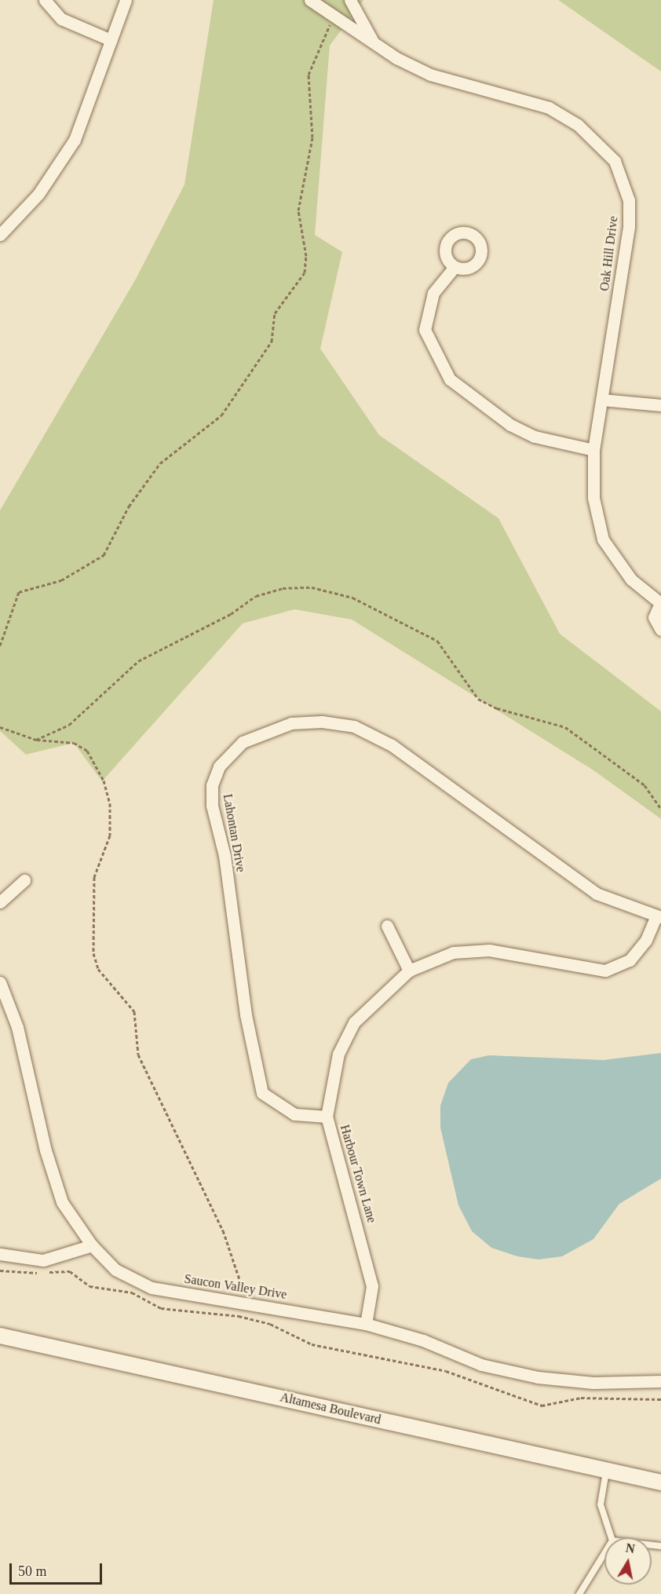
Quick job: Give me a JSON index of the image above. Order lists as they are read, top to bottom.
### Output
{
  "streets": {
    "street": [
      "Oak Hill Drive",
      "Lahontan Drive",
      "Harbour Town Lane",
      "Saucon Valley Drive",
      "Altamesa Boulevard"
    ]
  },
  "crossings": [
    ["Lahontan Drive", "Harbour Town Lane"],
    ["Harbour Town Lane", "Saucon Valley Drive"]
  ],
  "scale_bar": "50 m",
  "north": "top"
}
